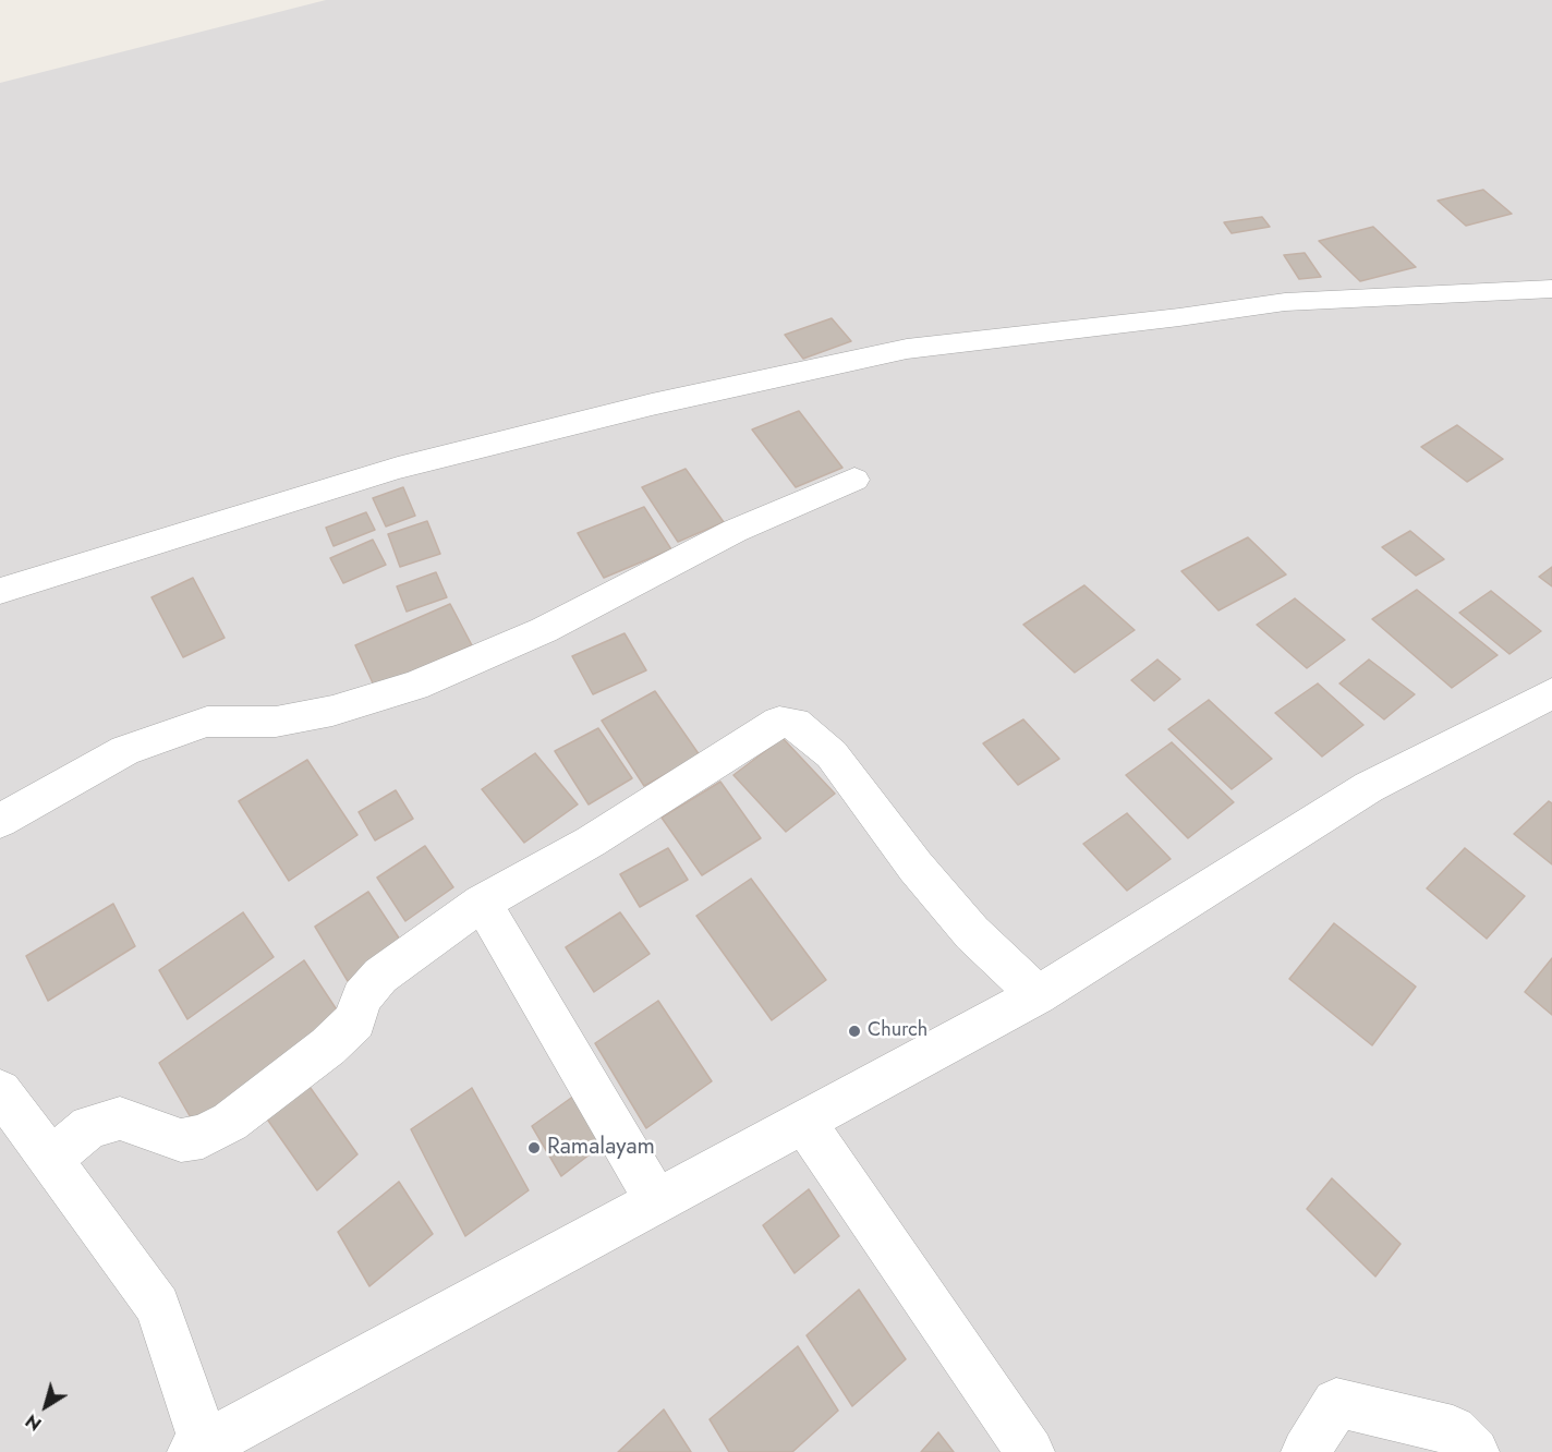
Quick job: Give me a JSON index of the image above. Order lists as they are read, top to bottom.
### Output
{
  "places": ["Church", "Ramalayam"],
  "north": "bottom left"
}
